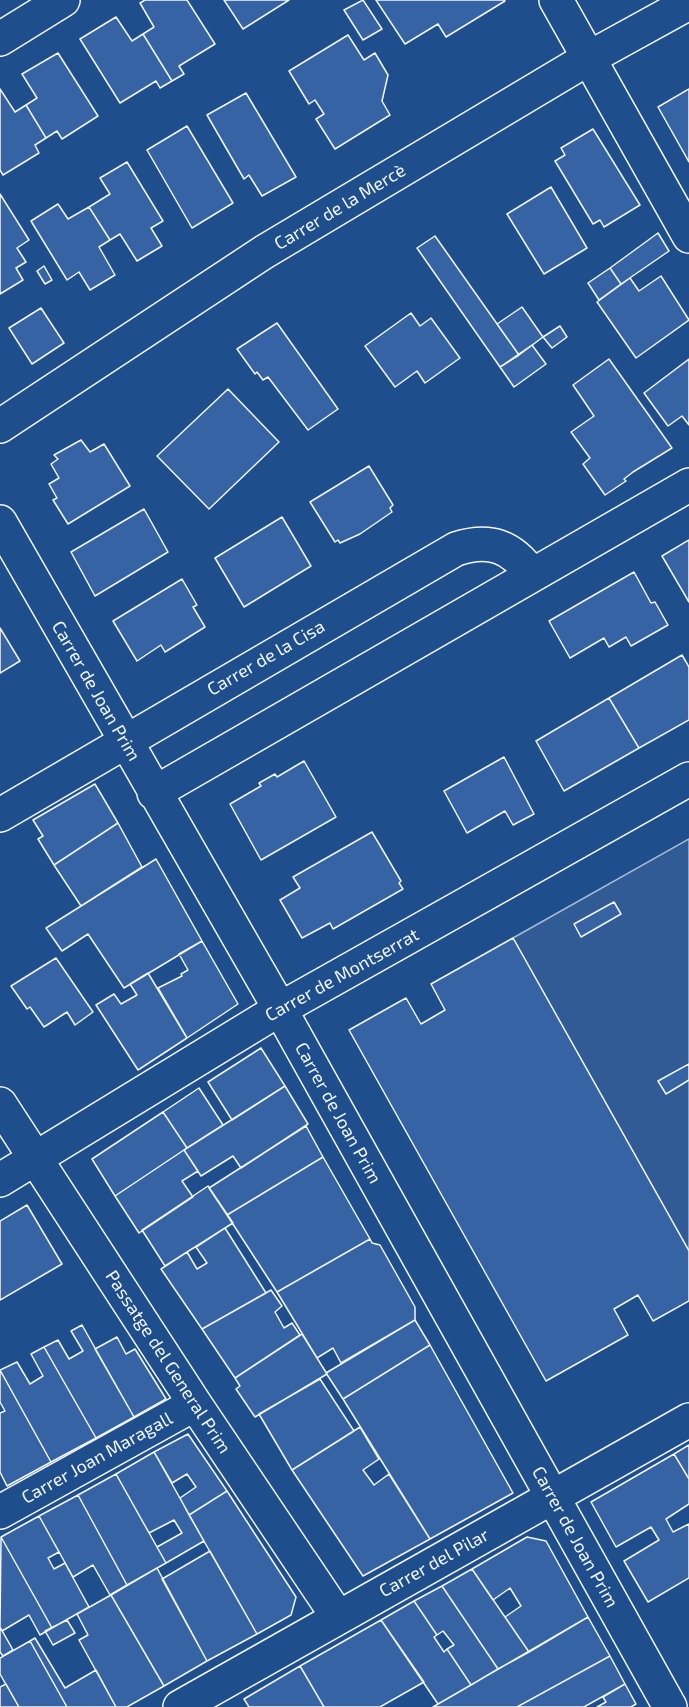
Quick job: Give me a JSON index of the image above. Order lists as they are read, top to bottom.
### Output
{
  "streets": {
    "street": [
      "Carrer de la Mercè",
      "Carrer de la Cisa",
      "Carrer de Joan Prim",
      "Carrer de Montserrat",
      "Passatge del General Prim",
      "Carrer Joan Maragall",
      "Carrer del Pilar"
    ]
  },
  "crossings": [
    ["Carrer de la Cisa", "Carrer de Joan Prim"],
    ["Carrer de Joan Prim", "Carrer de Montserrat"],
    ["Carrer de Joan Prim", "Carrer del Pilar"],
    ["Carrer de Montserrat", "Passatge del General Prim"],
    ["Passatge del General Prim", "Carrer Joan Maragall"],
    ["Passatge del General Prim", "Carrer del Pilar"]
  ]
}
